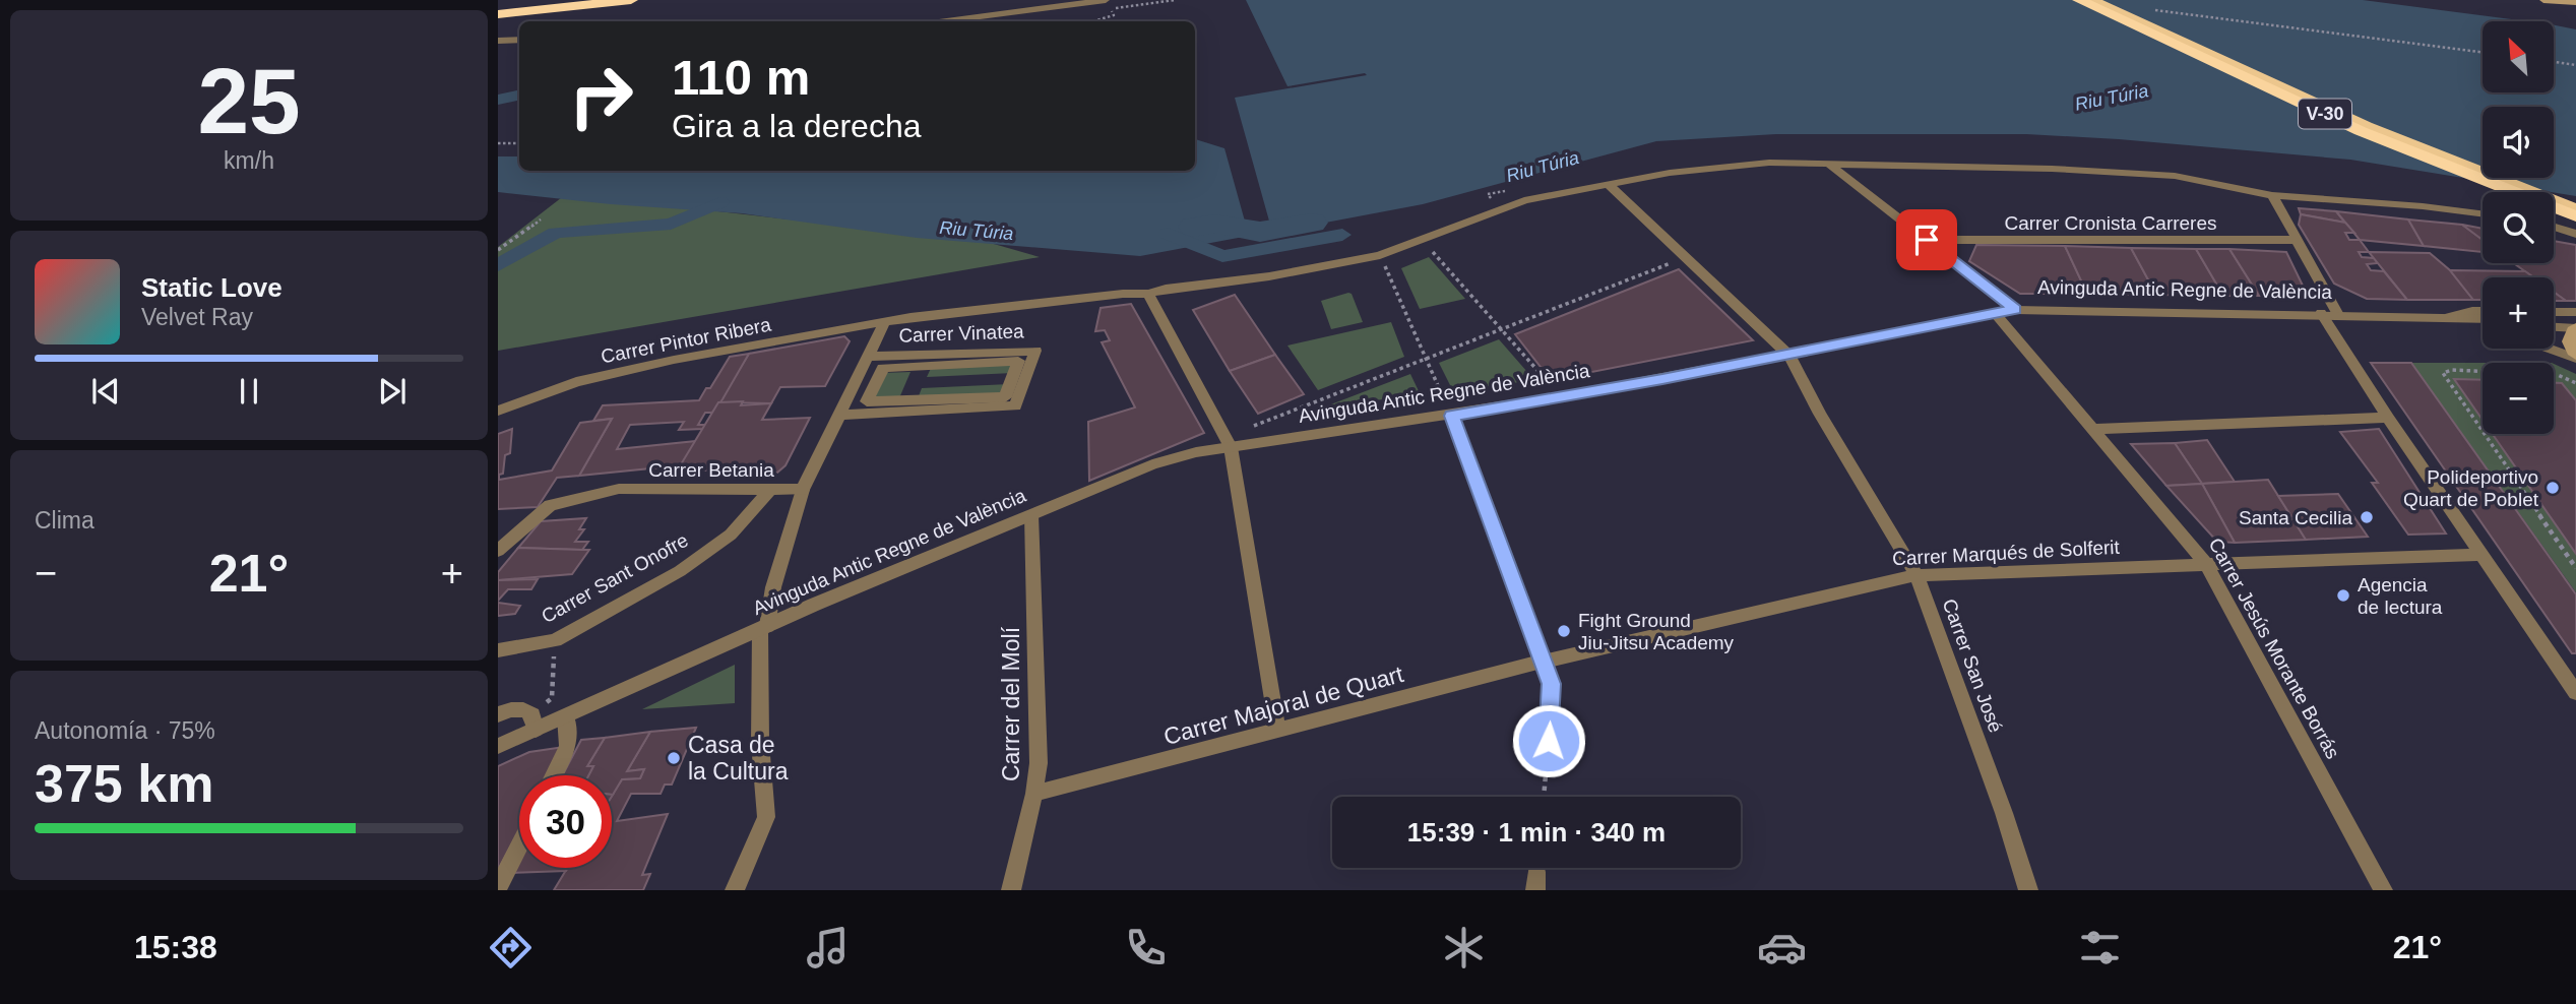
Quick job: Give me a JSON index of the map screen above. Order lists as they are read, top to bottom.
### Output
{
  "streets": {
    "highway": ["V-30"],
    "street": [
      "Carrer Cronista Carreres",
      "Avinguda Antic Regne de València",
      "Carrer Vinatea",
      "Carrer Pintor Ribera",
      "Carrer Betania",
      "Carrer Marqués de Solferit",
      "Carrer Sant Onofre",
      "Carrer Jesús Morante Borrás",
      "Carrer San José",
      "Carrer del Molí",
      "Carrer Majoral de Quart"
    ]
  },
  "crossings": [
    ["Avinguda Antic Regne de València", "Carrer Jesús Morante Borrás"],
    ["Avinguda Antic Regne de València", "Carrer San José"],
    ["Avinguda Antic Regne de València", "Carrer del Molí"],
    ["Carrer Vinatea", "Carrer Pintor Ribera"],
    ["Carrer Vinatea", "Carrer Betania"],
    ["Carrer Betania", "Carrer Sant Onofre"],
    ["Carrer Marqués de Solferit", "Carrer Jesús Morante Borrás"],
    ["Carrer Marqués de Solferit", "Carrer San José"],
    ["Carrer Marqués de Solferit", "Carrer Majoral de Quart"],
    ["Carrer del Molí", "Carrer Majoral de Quart"]
  ],
  "water": ["Riu Túria"],
  "places": [
    "Polideportivo Quart de Poblet",
    "Santa Cecilia",
    "Agencia de lectura",
    "Fight Ground Jiu-Jitsu Academy",
    "Casa de la Cultura"
  ],
  "north": "top left",
  "page": {
    "tile": [
      ["25", "km/h"],
      "Clima",
      ["Autonomía · 75%", "375 km"]
    ],
    "map_buttons": ["+", "−"],
    "turn": ["110 m", "Gira a la derecha"],
    "song": ["Static Love", "Velvet Ray"],
    "heat": ["−", "21°", "+"],
    "limit": "30",
    "trip": "15:39 · 1 min · 340 m",
    "tabs": ["15:38", "21°"]
  }
}
